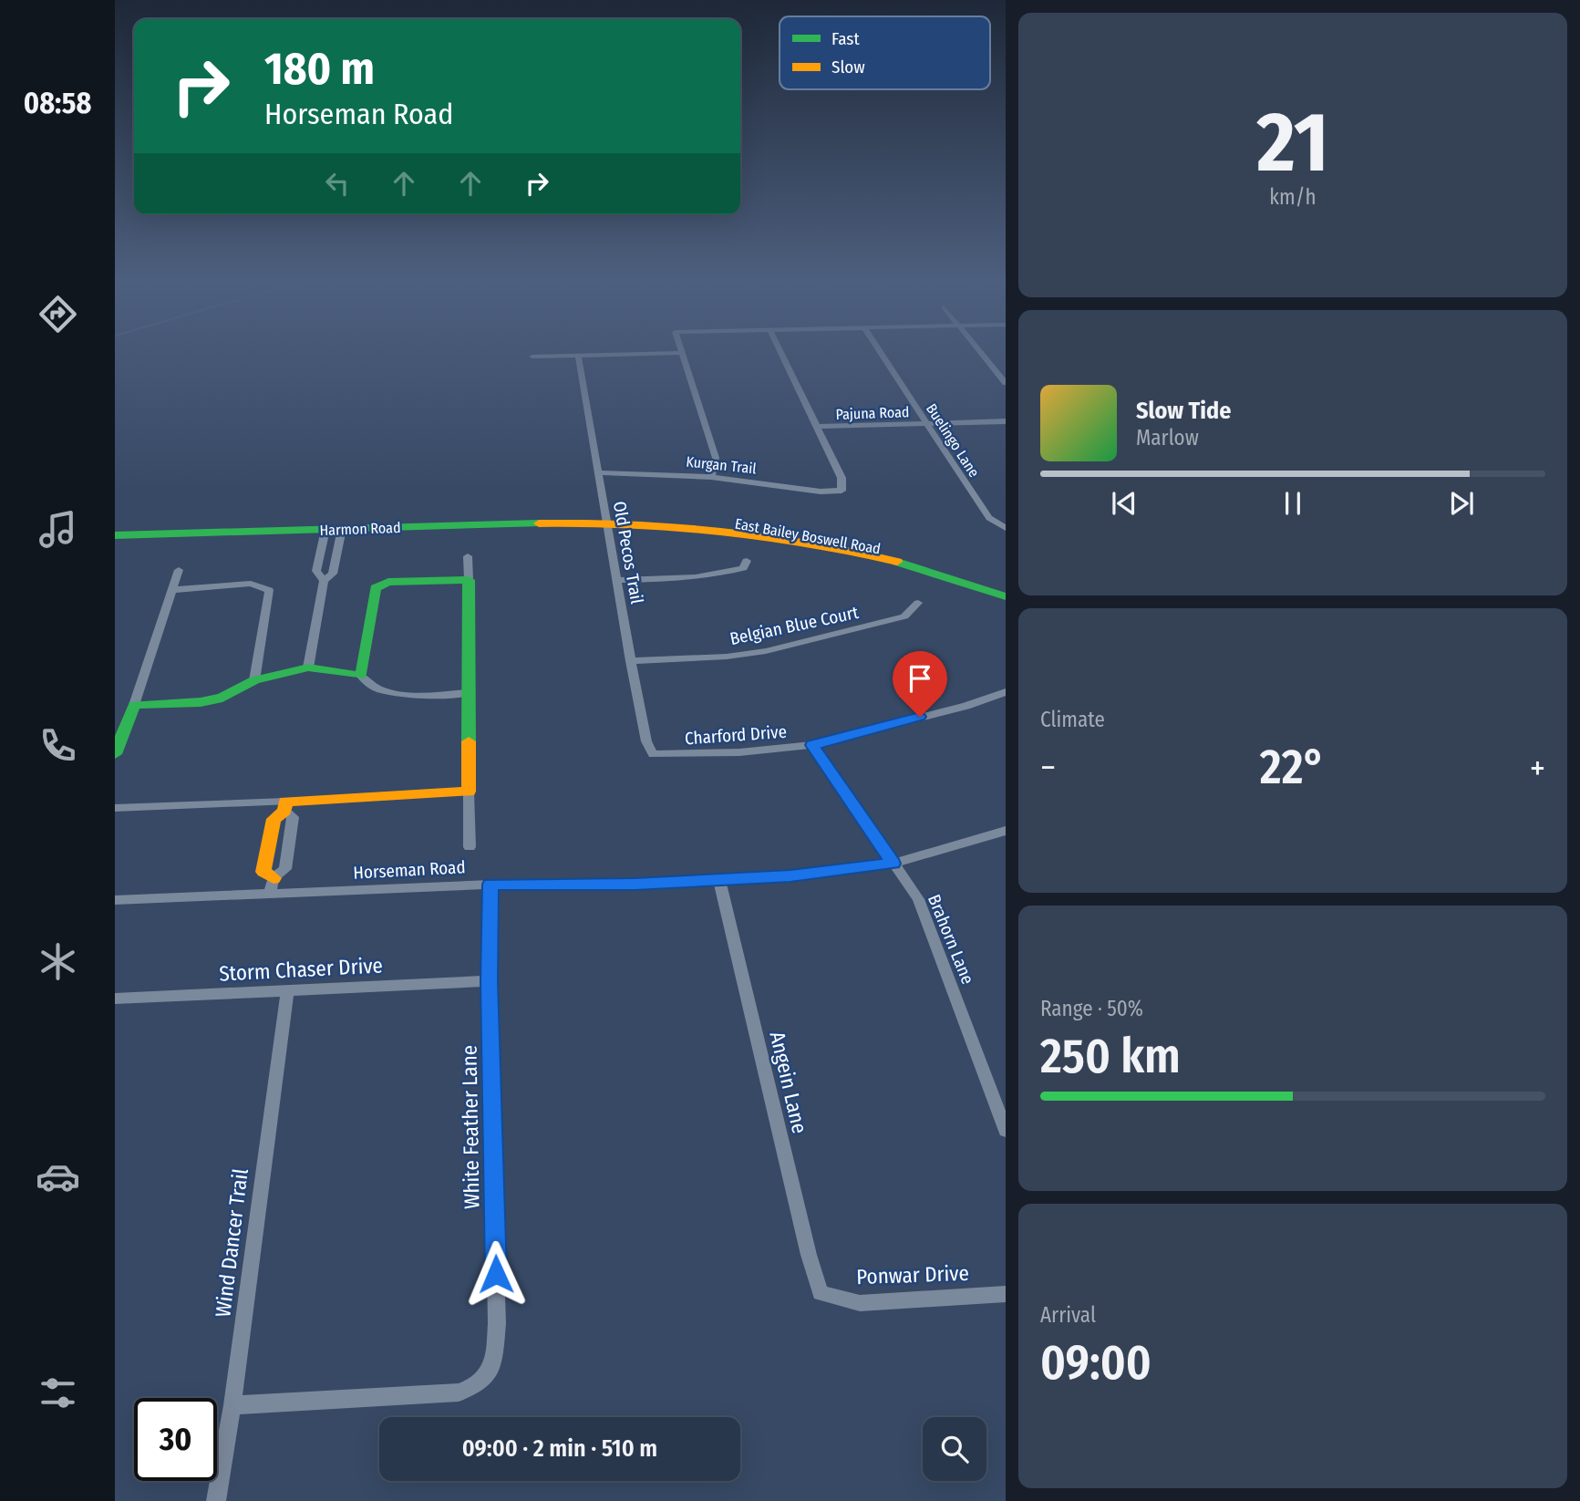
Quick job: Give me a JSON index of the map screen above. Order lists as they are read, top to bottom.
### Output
{
  "streets": {
    "street": [
      "Pajuna Road",
      "Buelingo Lane",
      "Kurgan Trail",
      "Harmon Road",
      "East Bailey Boswell Road",
      "Old Pecos Trail",
      "Belgian Blue Court",
      "Charford Drive",
      "Horseman Road",
      "Brahorn Lane",
      "Storm Chaser Drive",
      "Angein Lane",
      "White Feather Lane",
      "Wind Dancer Trail",
      "Ponwar Drive"
    ]
  },
  "crossings": [
    ["Pajuna Road", "Buelingo Lane"],
    ["Pajuna Road", "Kurgan Trail"],
    ["Kurgan Trail", "Old Pecos Trail"],
    ["Harmon Road", "East Bailey Boswell Road"],
    ["Harmon Road", "Old Pecos Trail"],
    ["East Bailey Boswell Road", "Old Pecos Trail"],
    ["Old Pecos Trail", "Belgian Blue Court"],
    ["Old Pecos Trail", "Charford Drive"],
    ["Charford Drive", "Brahorn Lane"],
    ["Horseman Road", "Brahorn Lane"],
    ["Horseman Road", "Angein Lane"],
    ["Horseman Road", "White Feather Lane"],
    ["Storm Chaser Drive", "White Feather Lane"],
    ["Storm Chaser Drive", "Wind Dancer Trail"],
    ["Angein Lane", "Ponwar Drive"],
    ["White Feather Lane", "Wind Dancer Trail"]
  ],
  "legend": ["Fast", "Slow"],
  "page": {
    "tabs": "08:58",
    "tile": [
      ["21", "km/h"],
      "Climate",
      ["Range · 50%", "250 km"],
      ["Arrival", "09:00"]
    ],
    "turn": ["180 m", "Horseman Road"],
    "song": ["Slow Tide", "Marlow"],
    "heat": ["−", "22°", "+"],
    "limit": "30",
    "trip": "09:00 · 2 min · 510 m"
  }
}
